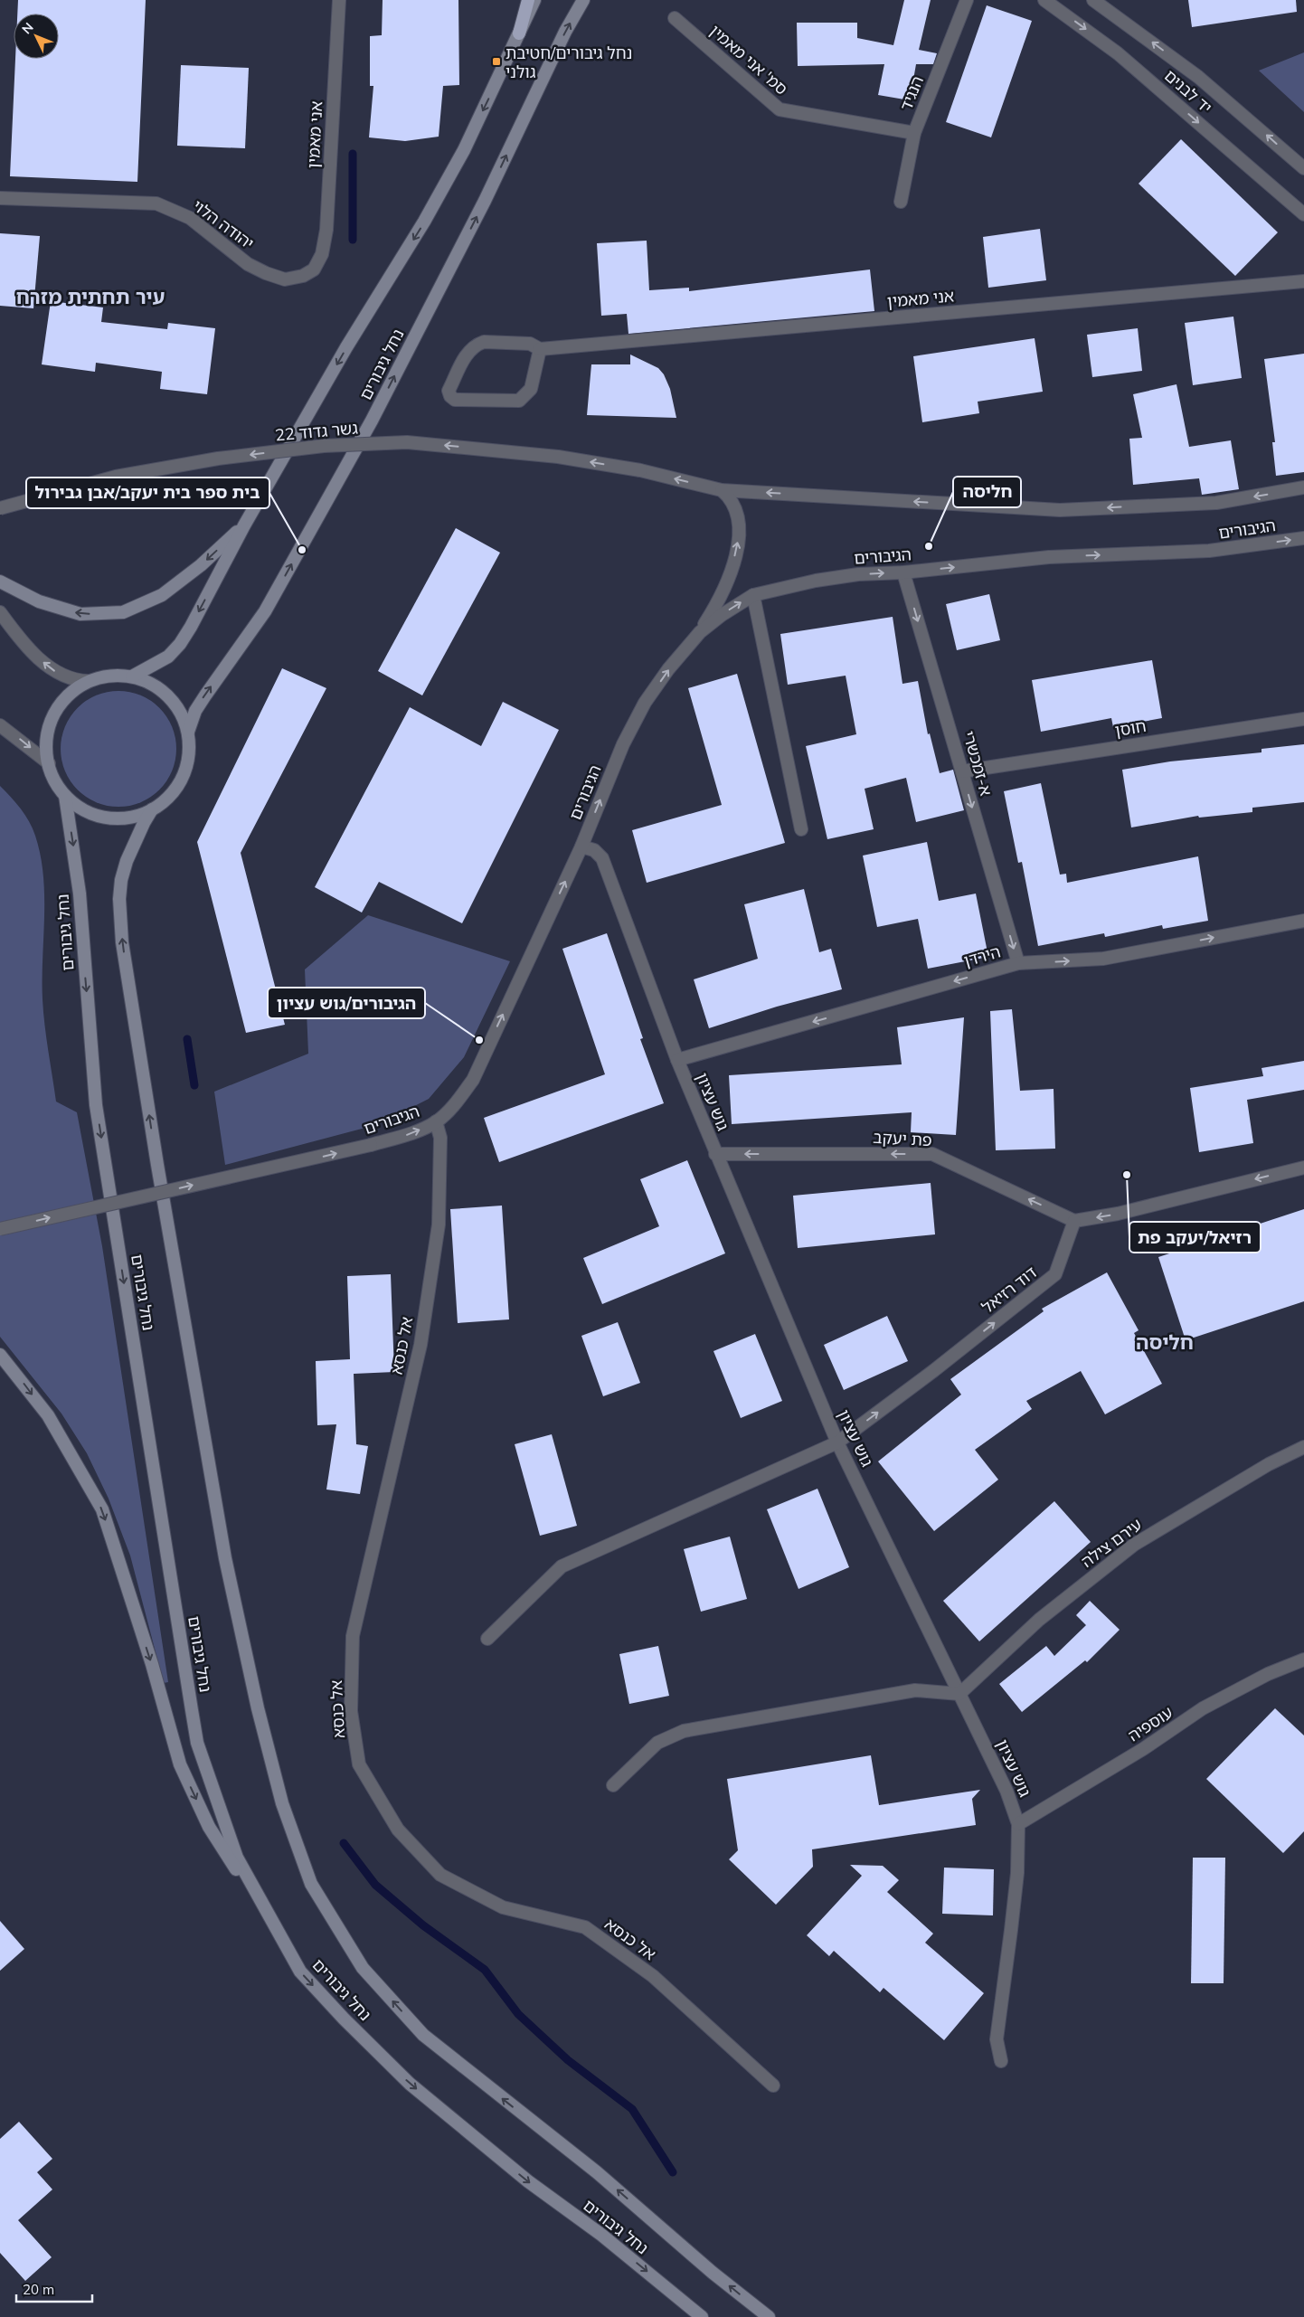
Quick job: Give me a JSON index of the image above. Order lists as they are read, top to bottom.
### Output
{
  "streets": {
    "main road": ["נחל גיבורים"],
    "street": [
      "סמ' אני מאמין",
      "יד לבנים",
      "הנגיד",
      "אני מאמין",
      "יהודה הלוי",
      "גשר גדוד 22",
      "הגיבורים",
      "חוסן",
      "א-זמכשרי",
      "הירדן",
      "גוש עציון",
      "פת יעקב",
      "דוד רזיאל",
      "אל כנסא",
      "עירם צילה",
      "עוספיה"
    ]
  },
  "crossings": [
    ["סמ' אני מאמין", "הנגיד"],
    ["אני מאמין", "יהודה הלוי"],
    ["גשר גדוד 22", "הגיבורים"],
    ["הגיבורים", "א-זמכשרי"],
    ["הגיבורים", "גוש עציון"],
    ["הגיבורים", "אל כנסא"],
    ["חוסן", "א-זמכשרי"],
    ["א-זמכשרי", "הירדן"],
    ["הירדן", "גוש עציון"],
    ["גוש עציון", "פת יעקב"],
    ["גוש עציון", "דוד רזיאל"],
    ["גוש עציון", "עירם צילה"],
    ["גוש עציון", "עוספיה"],
    ["פת יעקב", "דוד רזיאל"]
  ],
  "one_way": [
    "גשר גדוד 22",
    "א-זמכשרי",
    "פת יעקב",
    "דוד רזיאל"
  ],
  "districts": ["עיר תחתית מזרח", "חליסה"],
  "places": {
    "transit": ["נחל גיבורים/חטיבת גולני"],
    "other": [
      "חליסה",
      "בית ספר בית יעקב/אבן גבירול",
      "הגיבורים/גוש עציון",
      "רזיאל/יעקב פת"
    ]
  },
  "scale_bar": "20 m",
  "north": "top left"
}
